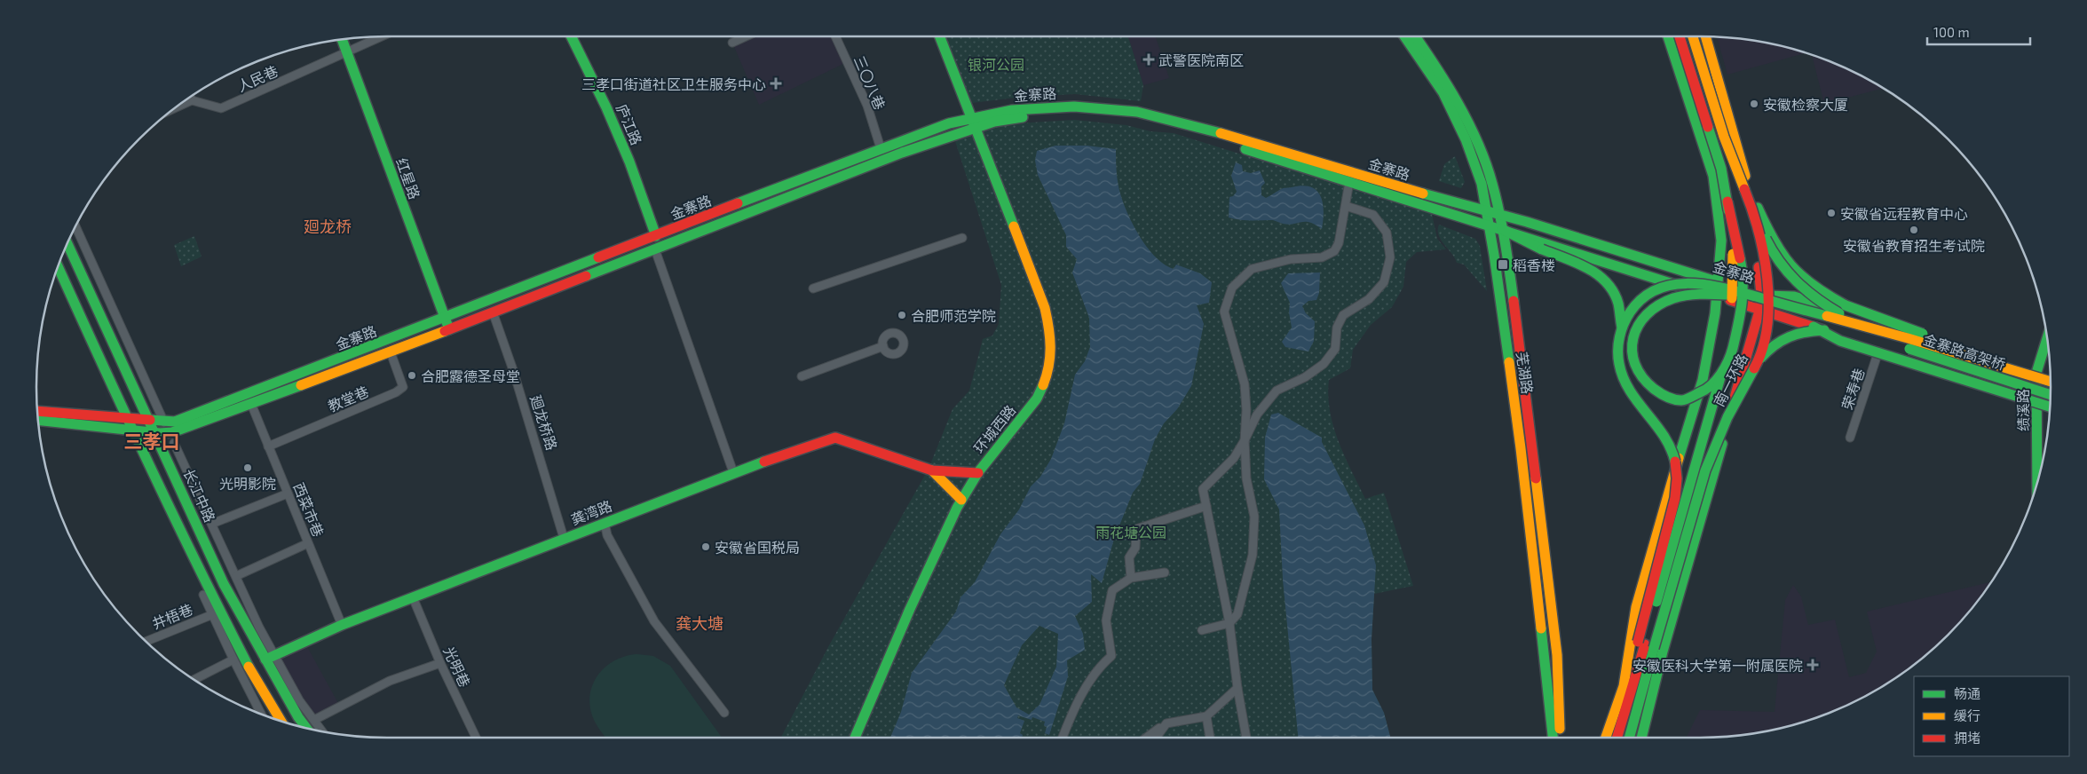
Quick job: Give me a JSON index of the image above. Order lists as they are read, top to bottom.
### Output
{
  "streets": {
    "main road": [
      "金寨路",
      "庐江路",
      "红星路",
      "金寨路高架桥",
      "芜湖路",
      "南一环路",
      "绩溪路",
      "环城西路",
      "长江中路",
      "龚湾路"
    ],
    "street": [
      "人民巷",
      "三〇八巷",
      "荣寿巷",
      "教堂巷",
      "廻龙桥路",
      "西菜市巷",
      "井梧巷",
      "光明巷"
    ]
  },
  "crossings": [
    ["人民巷", "红星路"],
    ["三〇八巷", "金寨路"],
    ["金寨路", "庐江路"],
    ["金寨路", "红星路"],
    ["金寨路", "芜湖路"],
    ["金寨路", "教堂巷"],
    ["金寨路", "绩溪路"],
    ["金寨路", "环城西路"],
    ["金寨路", "长江中路"],
    ["金寨路", "西菜市巷"],
    ["金寨路高架桥", "南一环路"],
    ["教堂巷", "西菜市巷"],
    ["廻龙桥路", "龚湾路"],
    ["长江中路", "龚湾路"],
    ["西菜市巷", "龚湾路"],
    ["龚湾路", "光明巷"]
  ],
  "districts": ["廻龙桥", "三孝口", "龚大塘"],
  "parks": ["银河公园", "雨花塘公园"],
  "places": {
    "health": ["武警医院南区", "三孝口街道社区卫生服务中心", "安徽医科大学第一附属医院"],
    "other": [
      "安徽检察大厦",
      "安徽省远程教育中心",
      "安徽省教育招生考试院",
      "合肥师范学院",
      "合肥露德圣母堂",
      "光明影院",
      "安徽省国税局"
    ],
    "transit": ["稻香楼"]
  },
  "legend": ["畅通", "缓行", "拥堵"],
  "scale_bar": "100 m"
}
